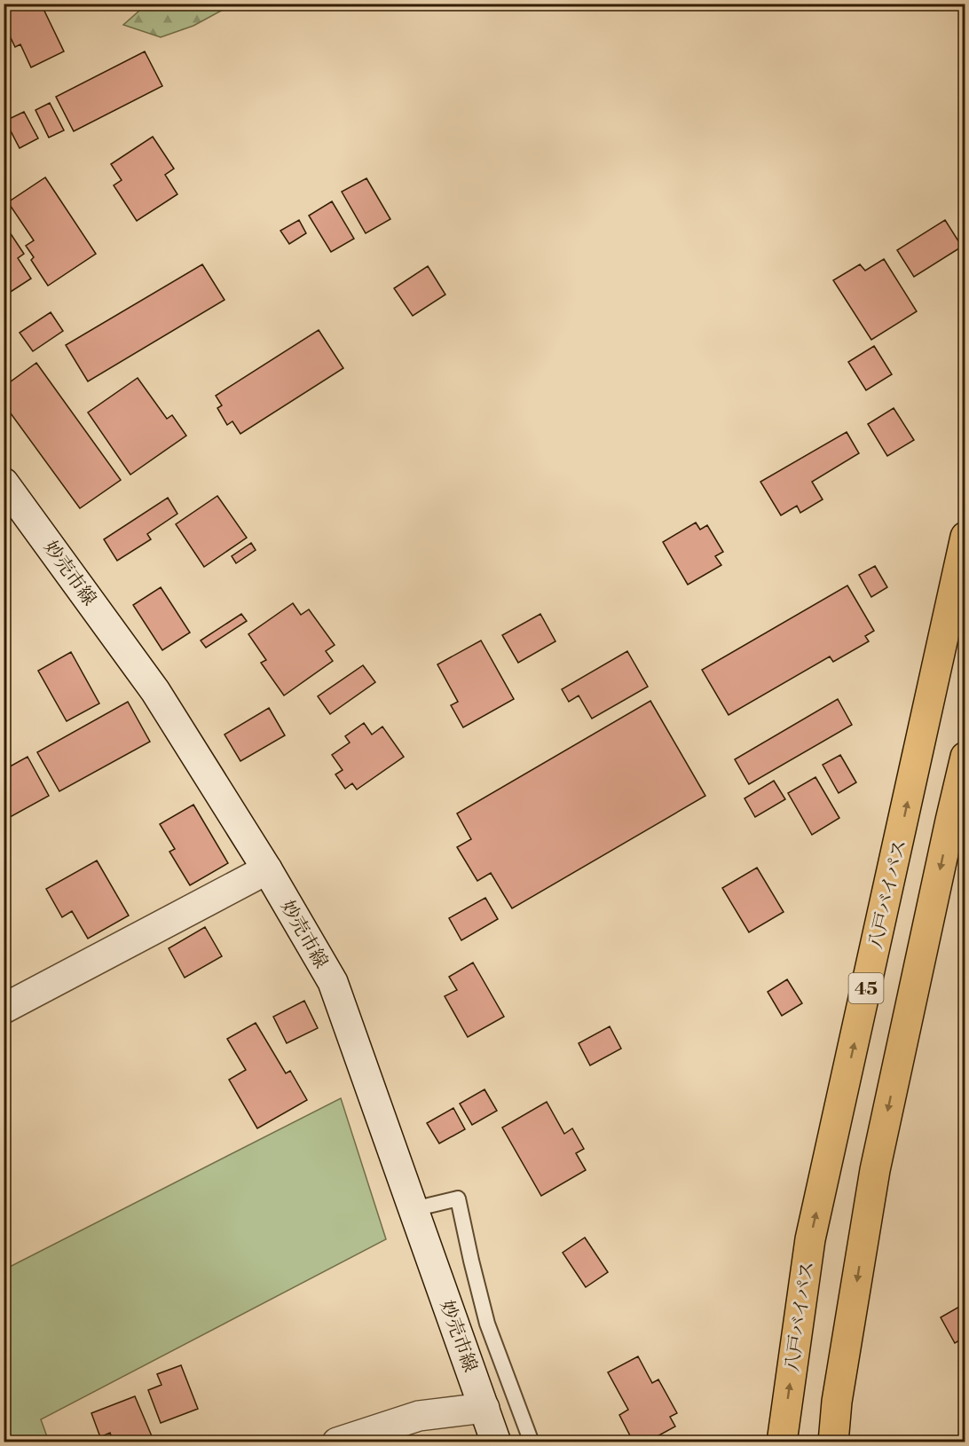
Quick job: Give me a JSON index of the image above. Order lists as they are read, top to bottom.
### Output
{
  "streets": {
    "highway": ["八戸バイパス", "45"],
    "main road": ["妙売市線"]
  }
}
